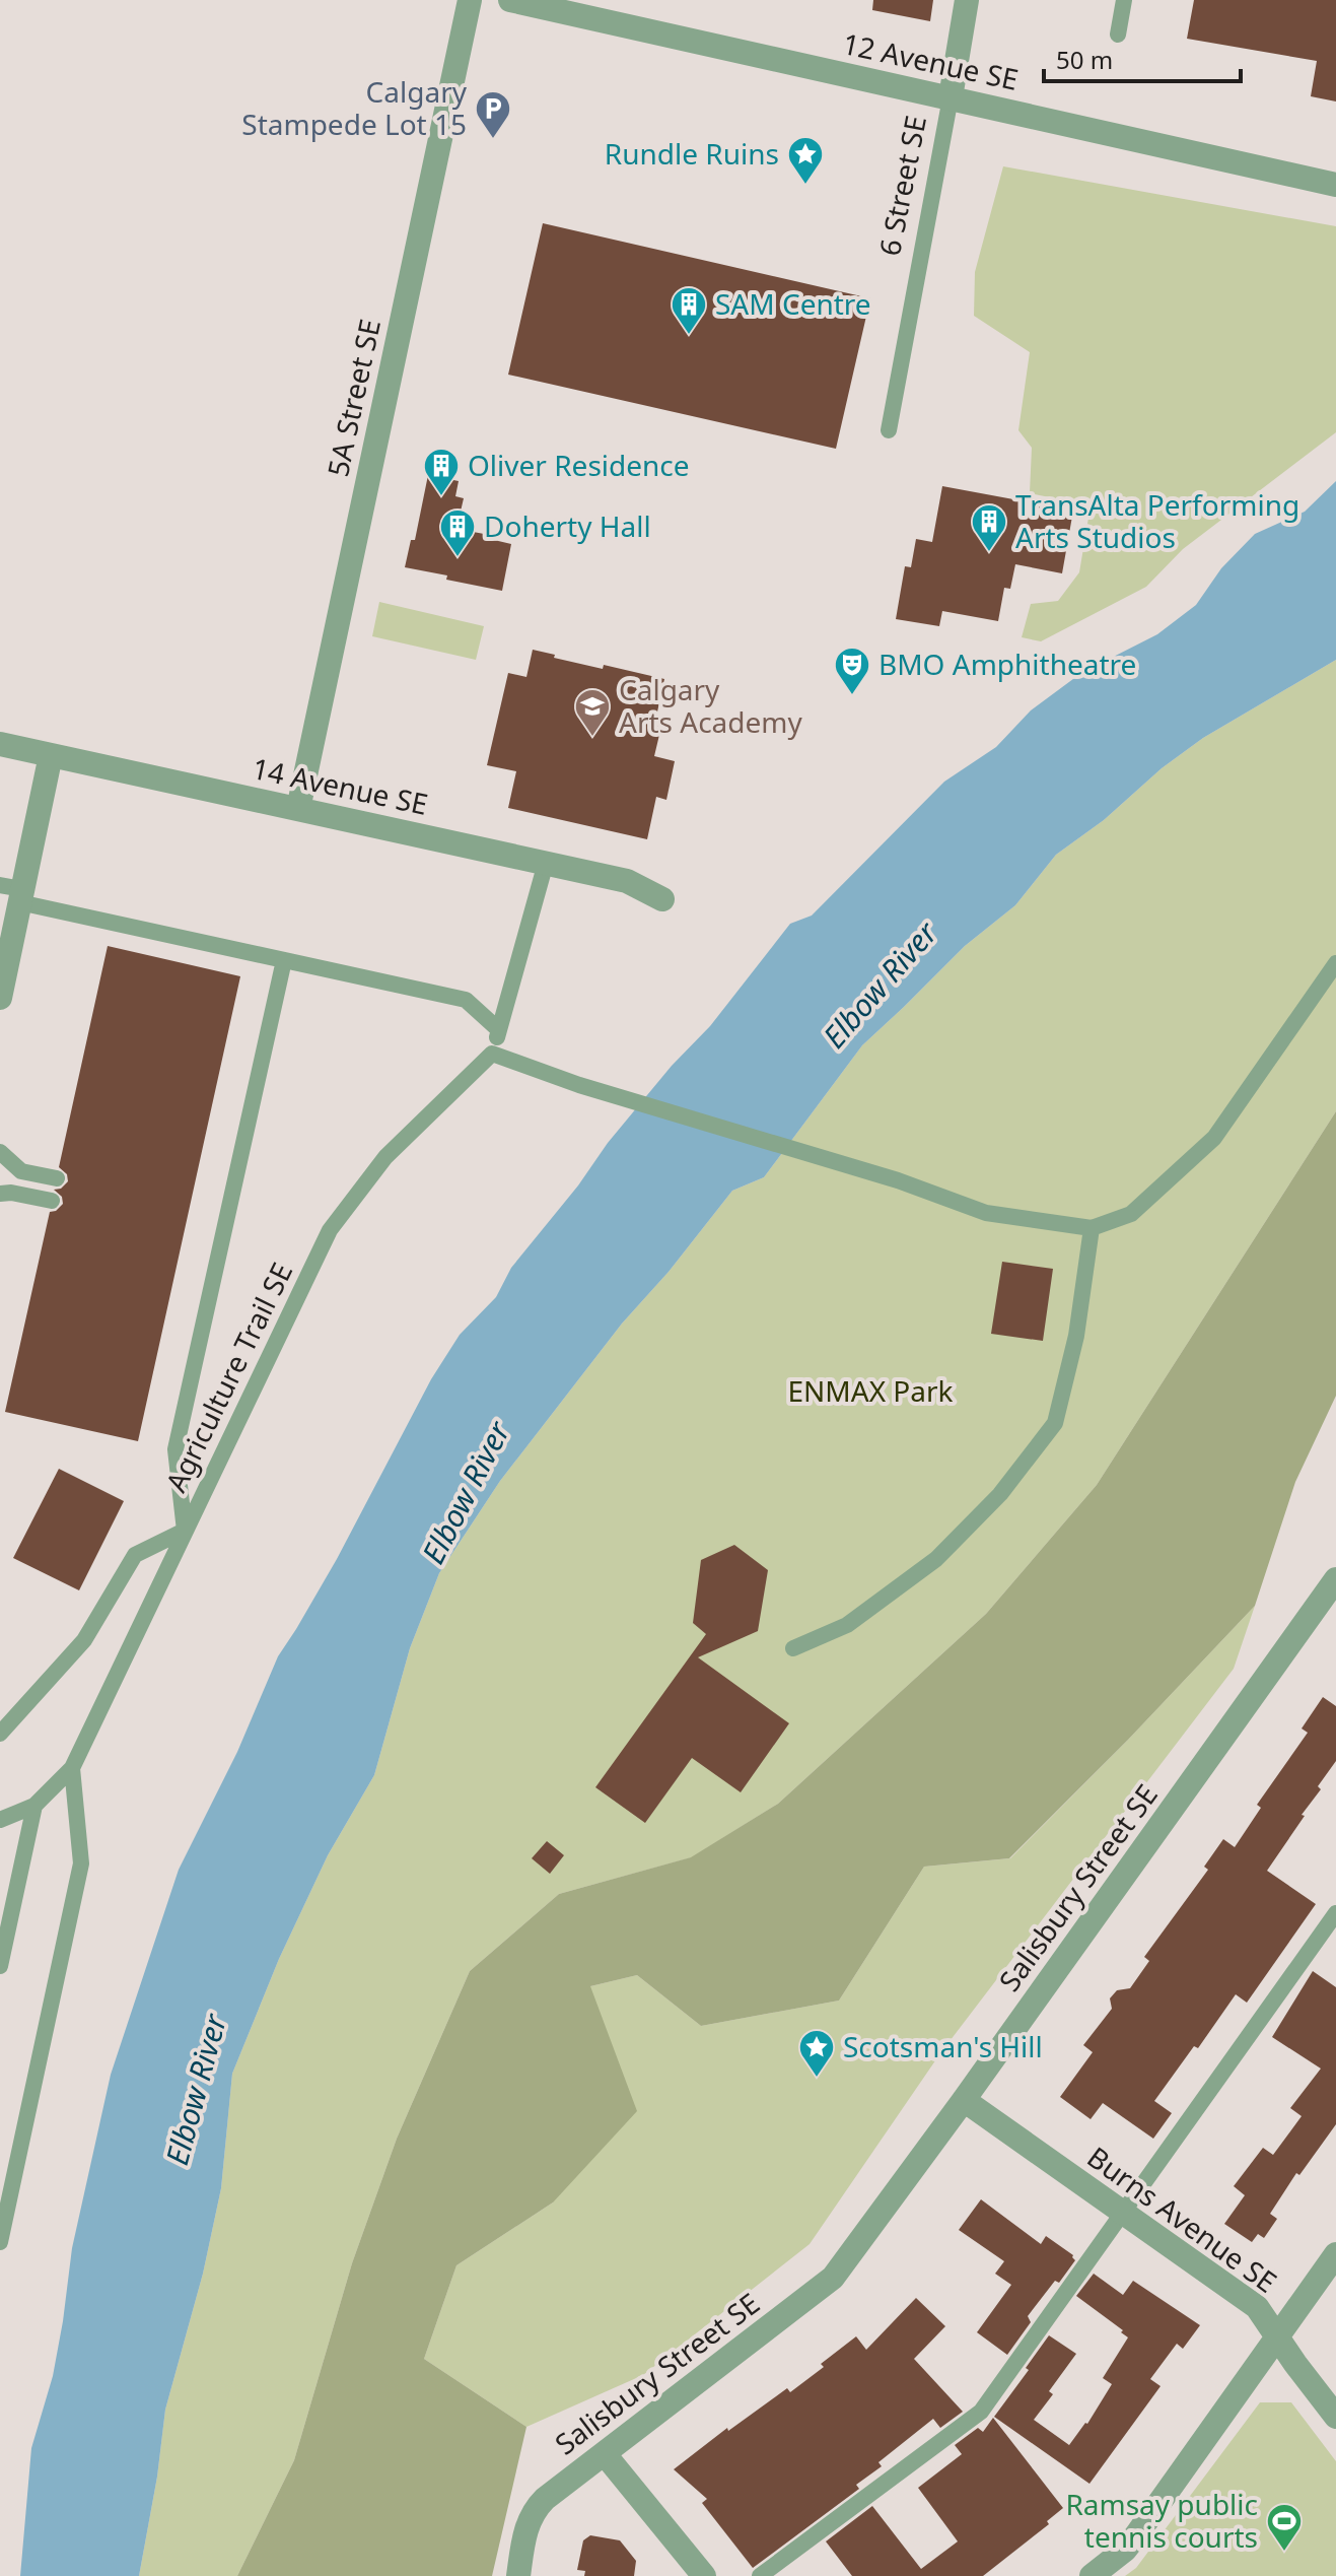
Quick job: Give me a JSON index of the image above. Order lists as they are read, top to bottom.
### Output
{
  "streets": {
    "street": [
      "12 Avenue SE",
      "6 Street SE",
      "5A Street SE",
      "14 Avenue SE",
      "Salisbury Street SE",
      "Burns Avenue SE"
    ],
    "lane": ["Agriculture Trail SE"]
  },
  "crossings": [
    ["12 Avenue SE", "6 Street SE"],
    ["5A Street SE", "14 Avenue SE"],
    ["Salisbury Street SE", "Burns Avenue SE"]
  ],
  "water": ["Elbow River"],
  "parks": ["ENMAX Park"],
  "places": {
    "parking": ["Calgary Stampede Lot 15"],
    "place": ["Rundle Ruins", "Scotsman's Hill"],
    "building": [
      "SAM Centre",
      "Oliver Residence",
      "TransAlta Performing Arts Studios",
      "Doherty Hall"
    ],
    "theatre": ["BMO Amphitheatre"],
    "school or university": ["Calgary Arts Academy"],
    "sports": ["Ramsay public tennis courts"]
  },
  "scale_bar": "50 m"
}
